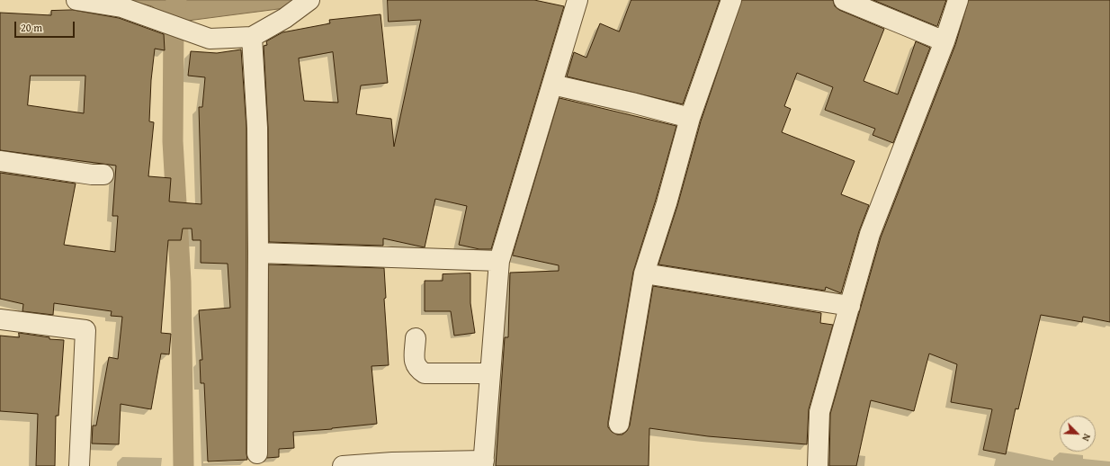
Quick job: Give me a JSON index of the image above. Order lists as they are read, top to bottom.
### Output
{
  "scale_bar": "20 m",
  "north": "bottom right"
}
